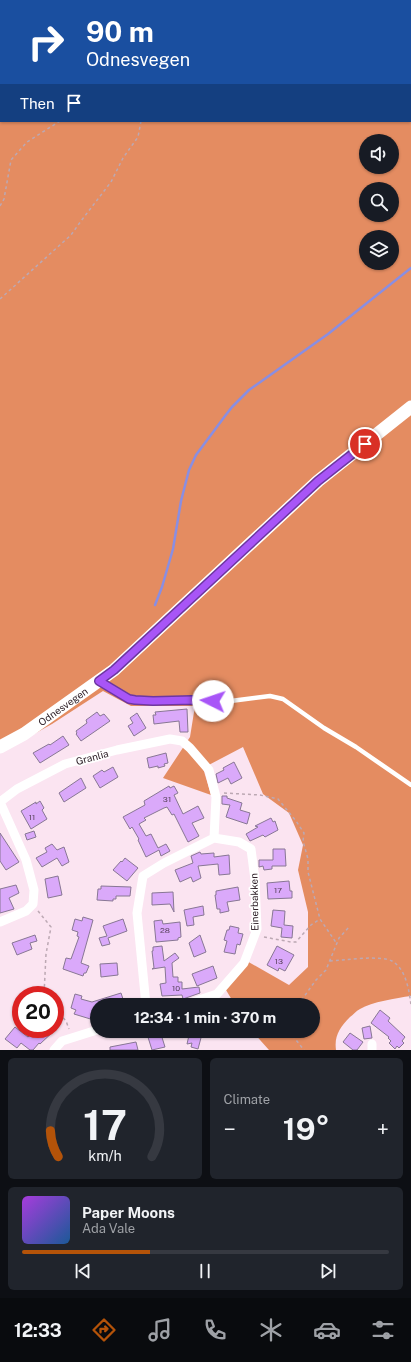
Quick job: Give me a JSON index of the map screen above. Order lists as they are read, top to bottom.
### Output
{
  "streets": {
    "main road": ["Odnesvegen"],
    "street": ["Granlia", "Einerbakken"]
  },
  "house_numbers": [
    "31",
    "11",
    "17",
    "28",
    "13",
    "10"
  ],
  "page": {
    "turn": ["90 m", "Odnesvegen"],
    "then": "Then",
    "limit": "20",
    "trip": "12:34 · 1 min · 370 m",
    "tile": "Climate",
    "heat": ["−", "19°", "+"],
    "song": ["Paper Moons", "Ada Vale"],
    "tabs": "12:33",
    "gauge": ["17", "km/h"]
  }
}
